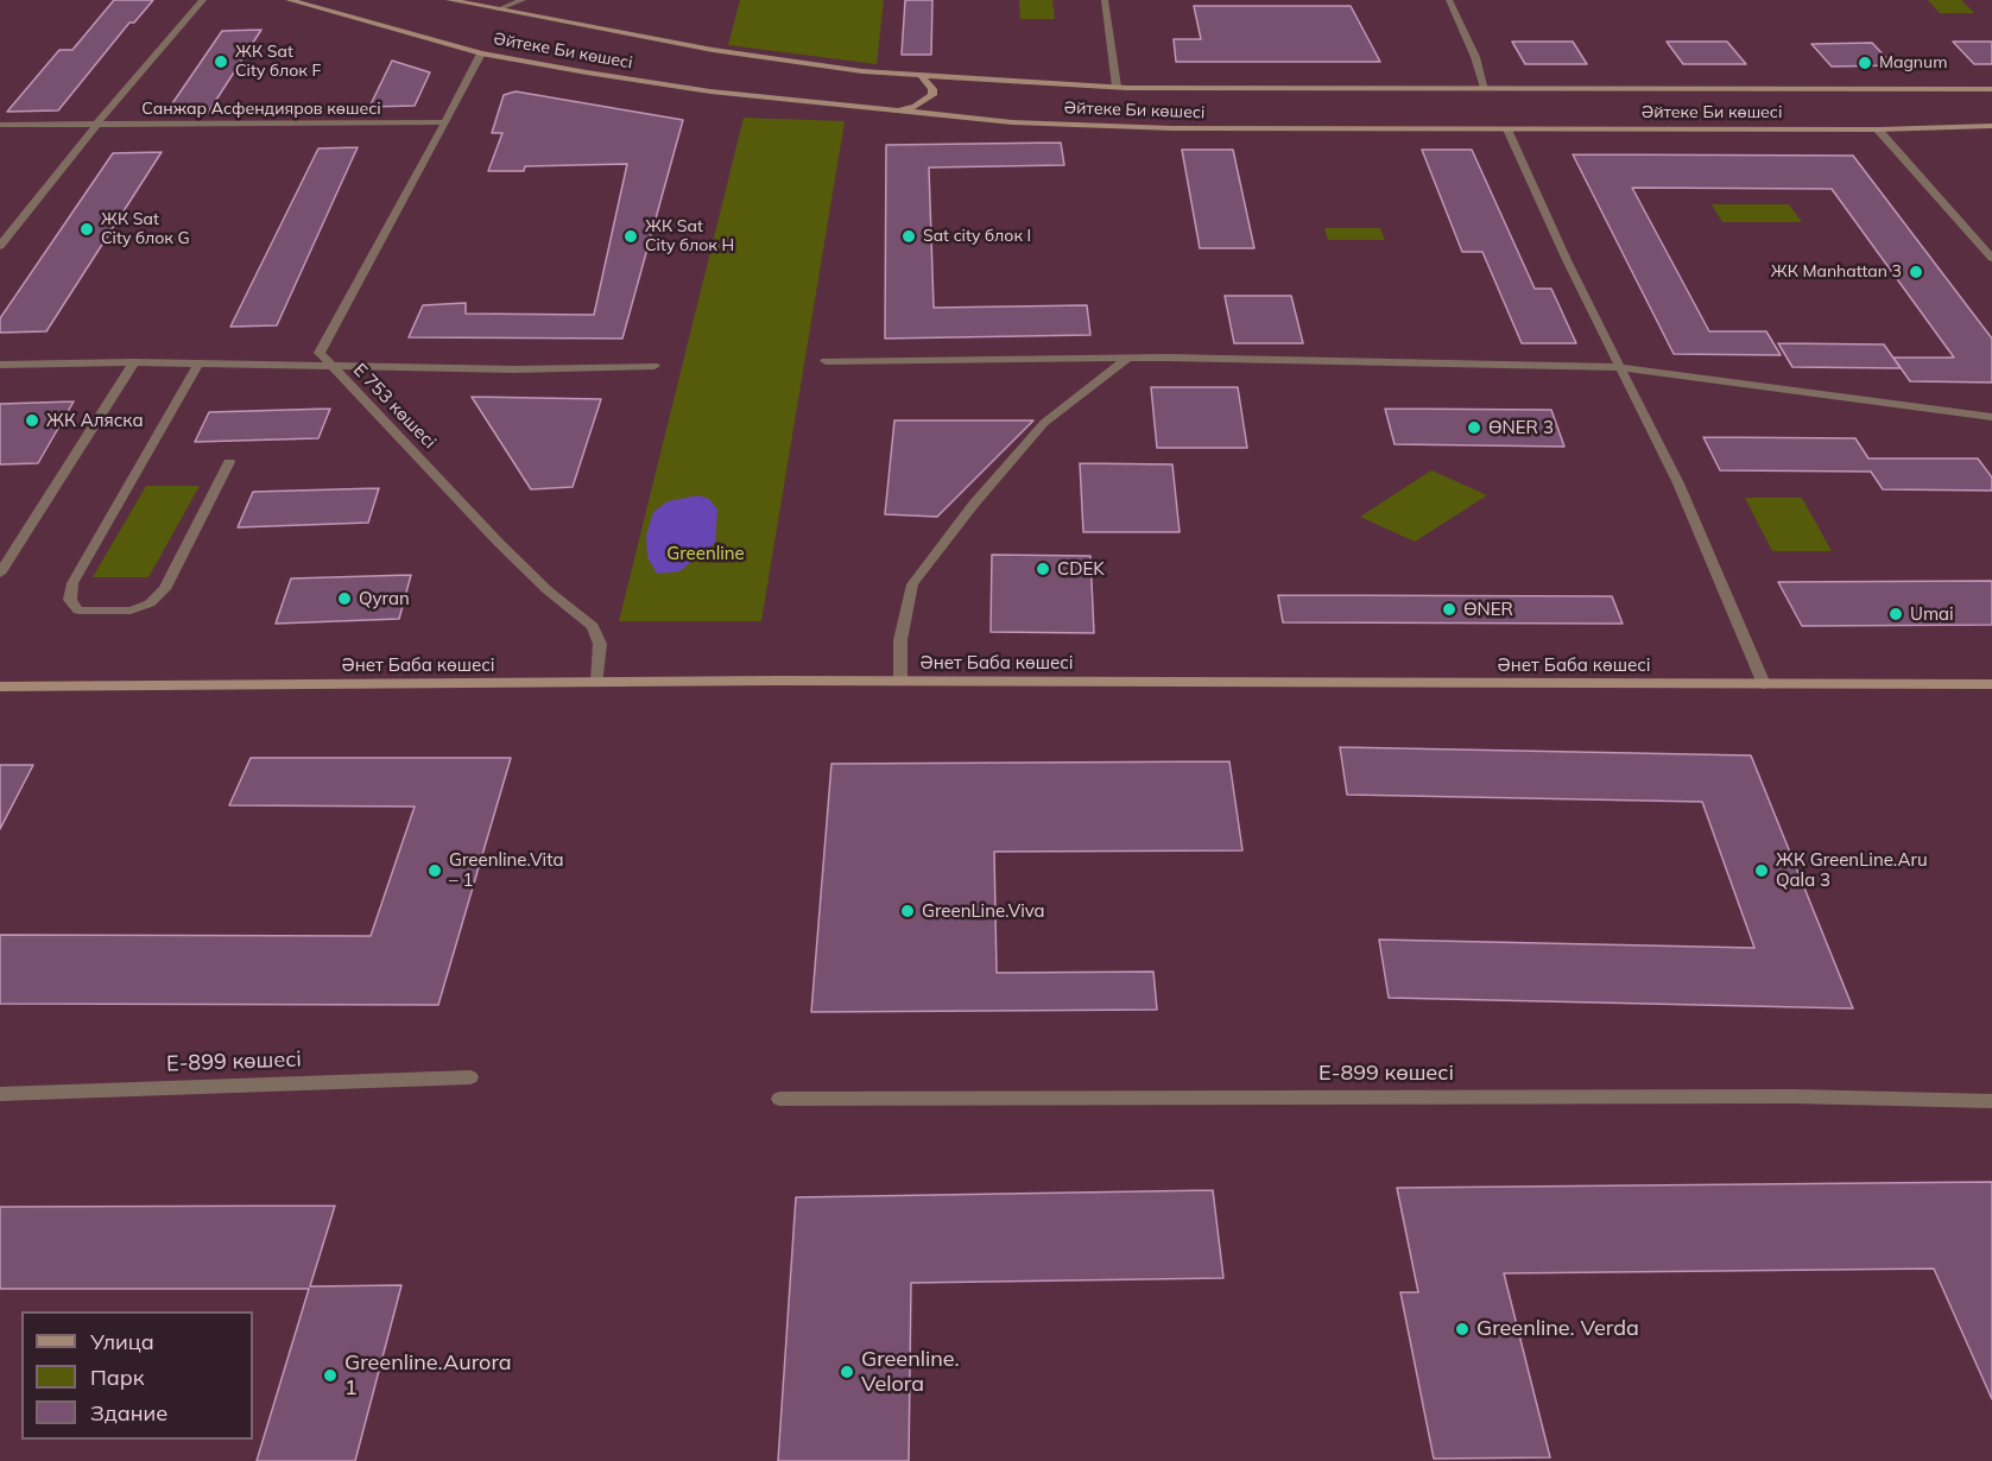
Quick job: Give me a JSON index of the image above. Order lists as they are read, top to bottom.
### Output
{
  "streets": {
    "street": [
      "Әйтеке Би көшесі",
      "Санжар Асфендияров көшесі",
      "Е 753 көшесі",
      "Әнет Баба көшесі",
      "Е-899 көшесі"
    ]
  },
  "crossings": [
    ["Санжар Асфендияров көшесі", "Е 753 көшесі"],
    ["Е 753 көшесі", "Әнет Баба көшесі"]
  ],
  "parks": ["Greenline"],
  "places": [
    "ЖК Sat City блок F",
    "Magnum",
    "ЖК Sat City блок G",
    "ЖК Sat City блок H",
    "Sat city блок I",
    "ЖК Manhattan 3",
    "ЖК Аляска",
    "ӨNER 3",
    "CDEK",
    "Qyran",
    "ӨNER",
    "Umai",
    "Greenline.Vita – 1",
    "ЖК GreenLine.Aru Qala 3",
    "GreenLine.Viva",
    "Greenline. Verda",
    "Greenline. Velora",
    "Greenline.Aurora 1"
  ],
  "legend": ["Улица", "Парк", "Здание"]
}
